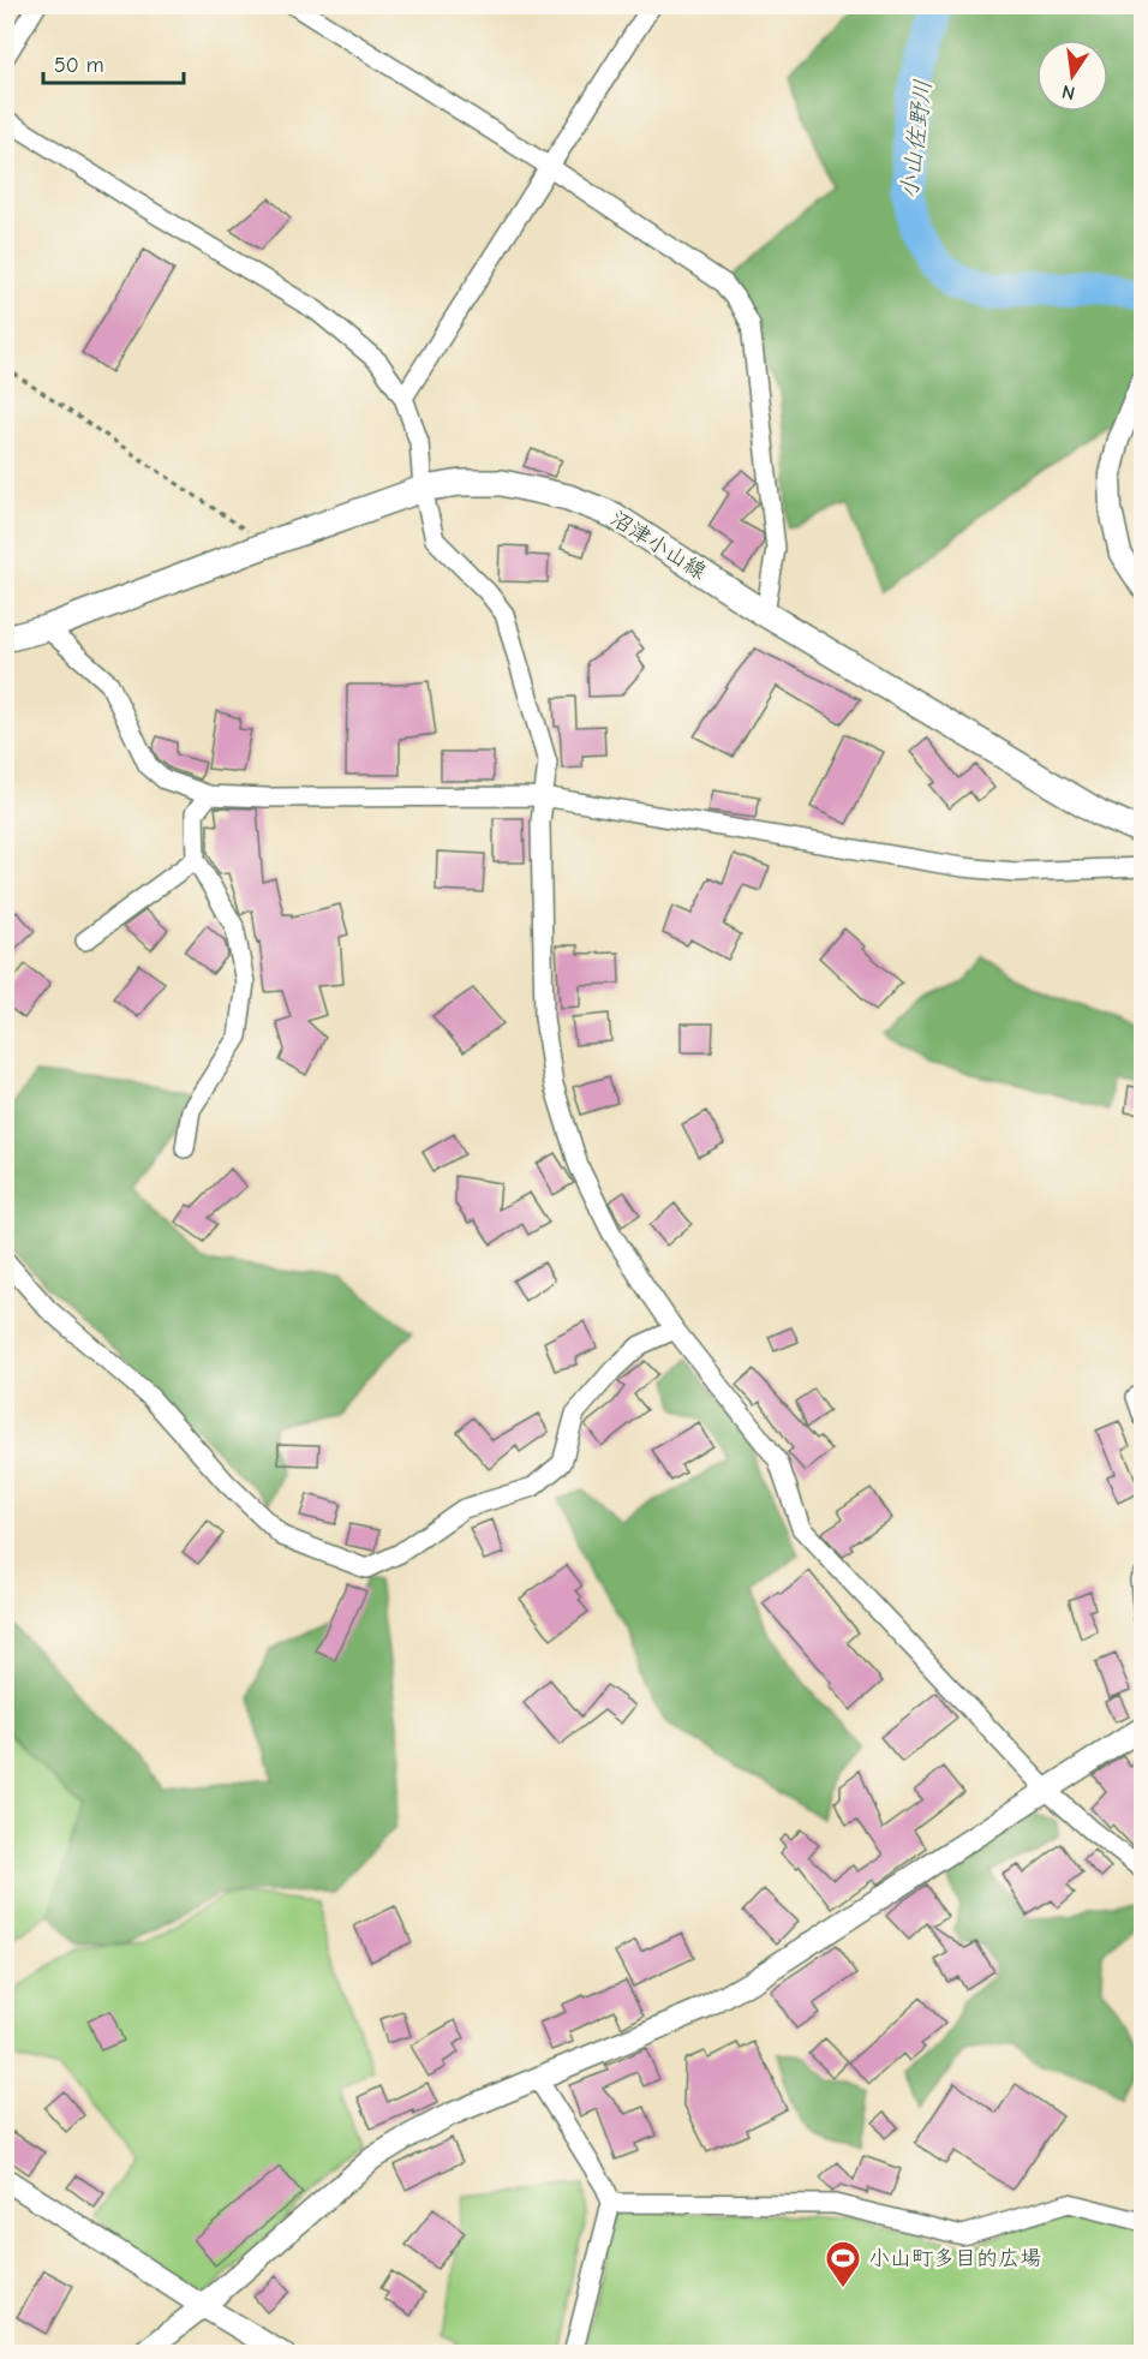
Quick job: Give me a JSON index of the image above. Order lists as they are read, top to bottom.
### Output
{
  "streets": {
    "main road": ["沼津小山線"]
  },
  "water": ["小山佐野川"],
  "places": {
    "sports": ["小山町多目的広場"]
  },
  "scale_bar": "50 m",
  "north": "bottom"
}
